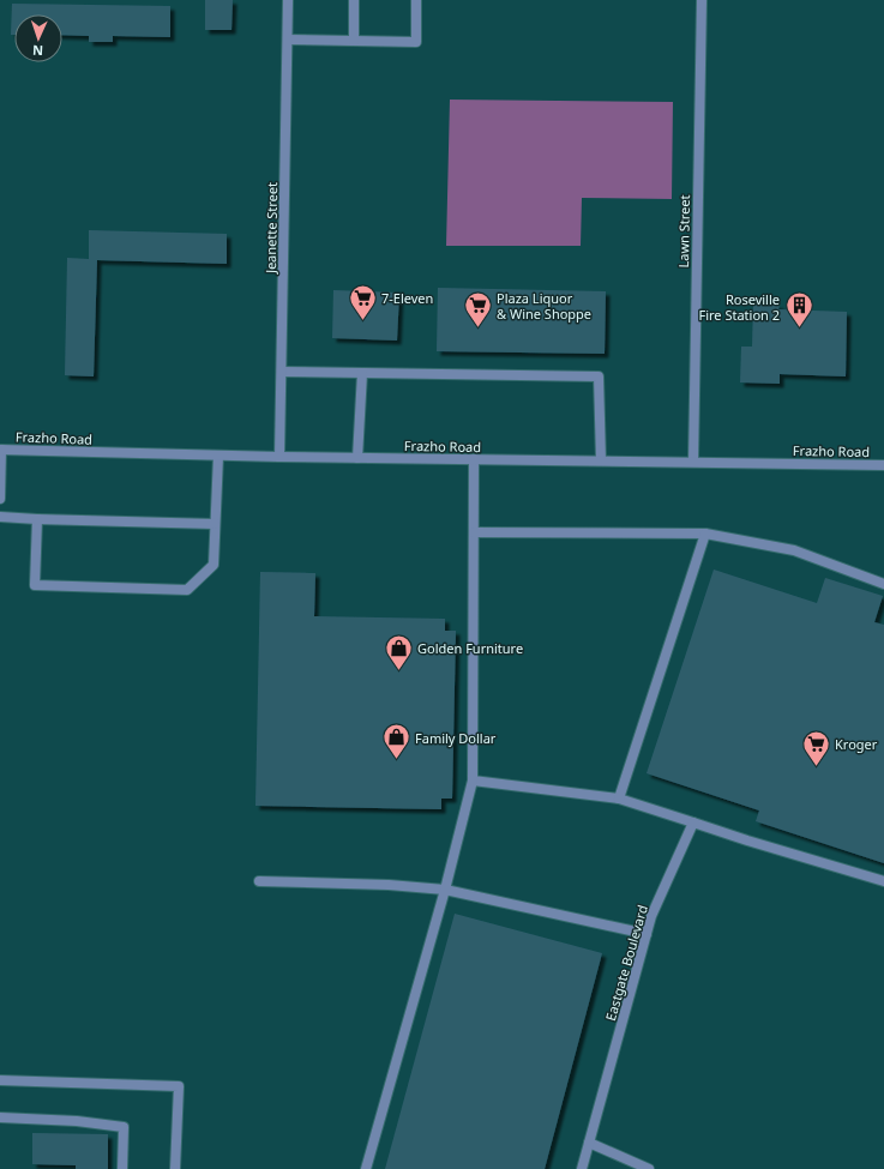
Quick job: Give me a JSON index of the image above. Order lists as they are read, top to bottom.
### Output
{
  "streets": {
    "street": [
      "Jeanette Street",
      "Lawn Street",
      "Frazho Road",
      "Eastgate Boulevard"
    ]
  },
  "crossings": [
    ["Jeanette Street", "Frazho Road"],
    ["Lawn Street", "Frazho Road"]
  ],
  "places": {
    "supermarket": ["7-Eleven", "Plaza Liquor & Wine Shoppe", "Kroger"],
    "building": ["Roseville Fire Station 2"],
    "shop": ["Golden Furniture", "Family Dollar"]
  },
  "north": "bottom"
}
